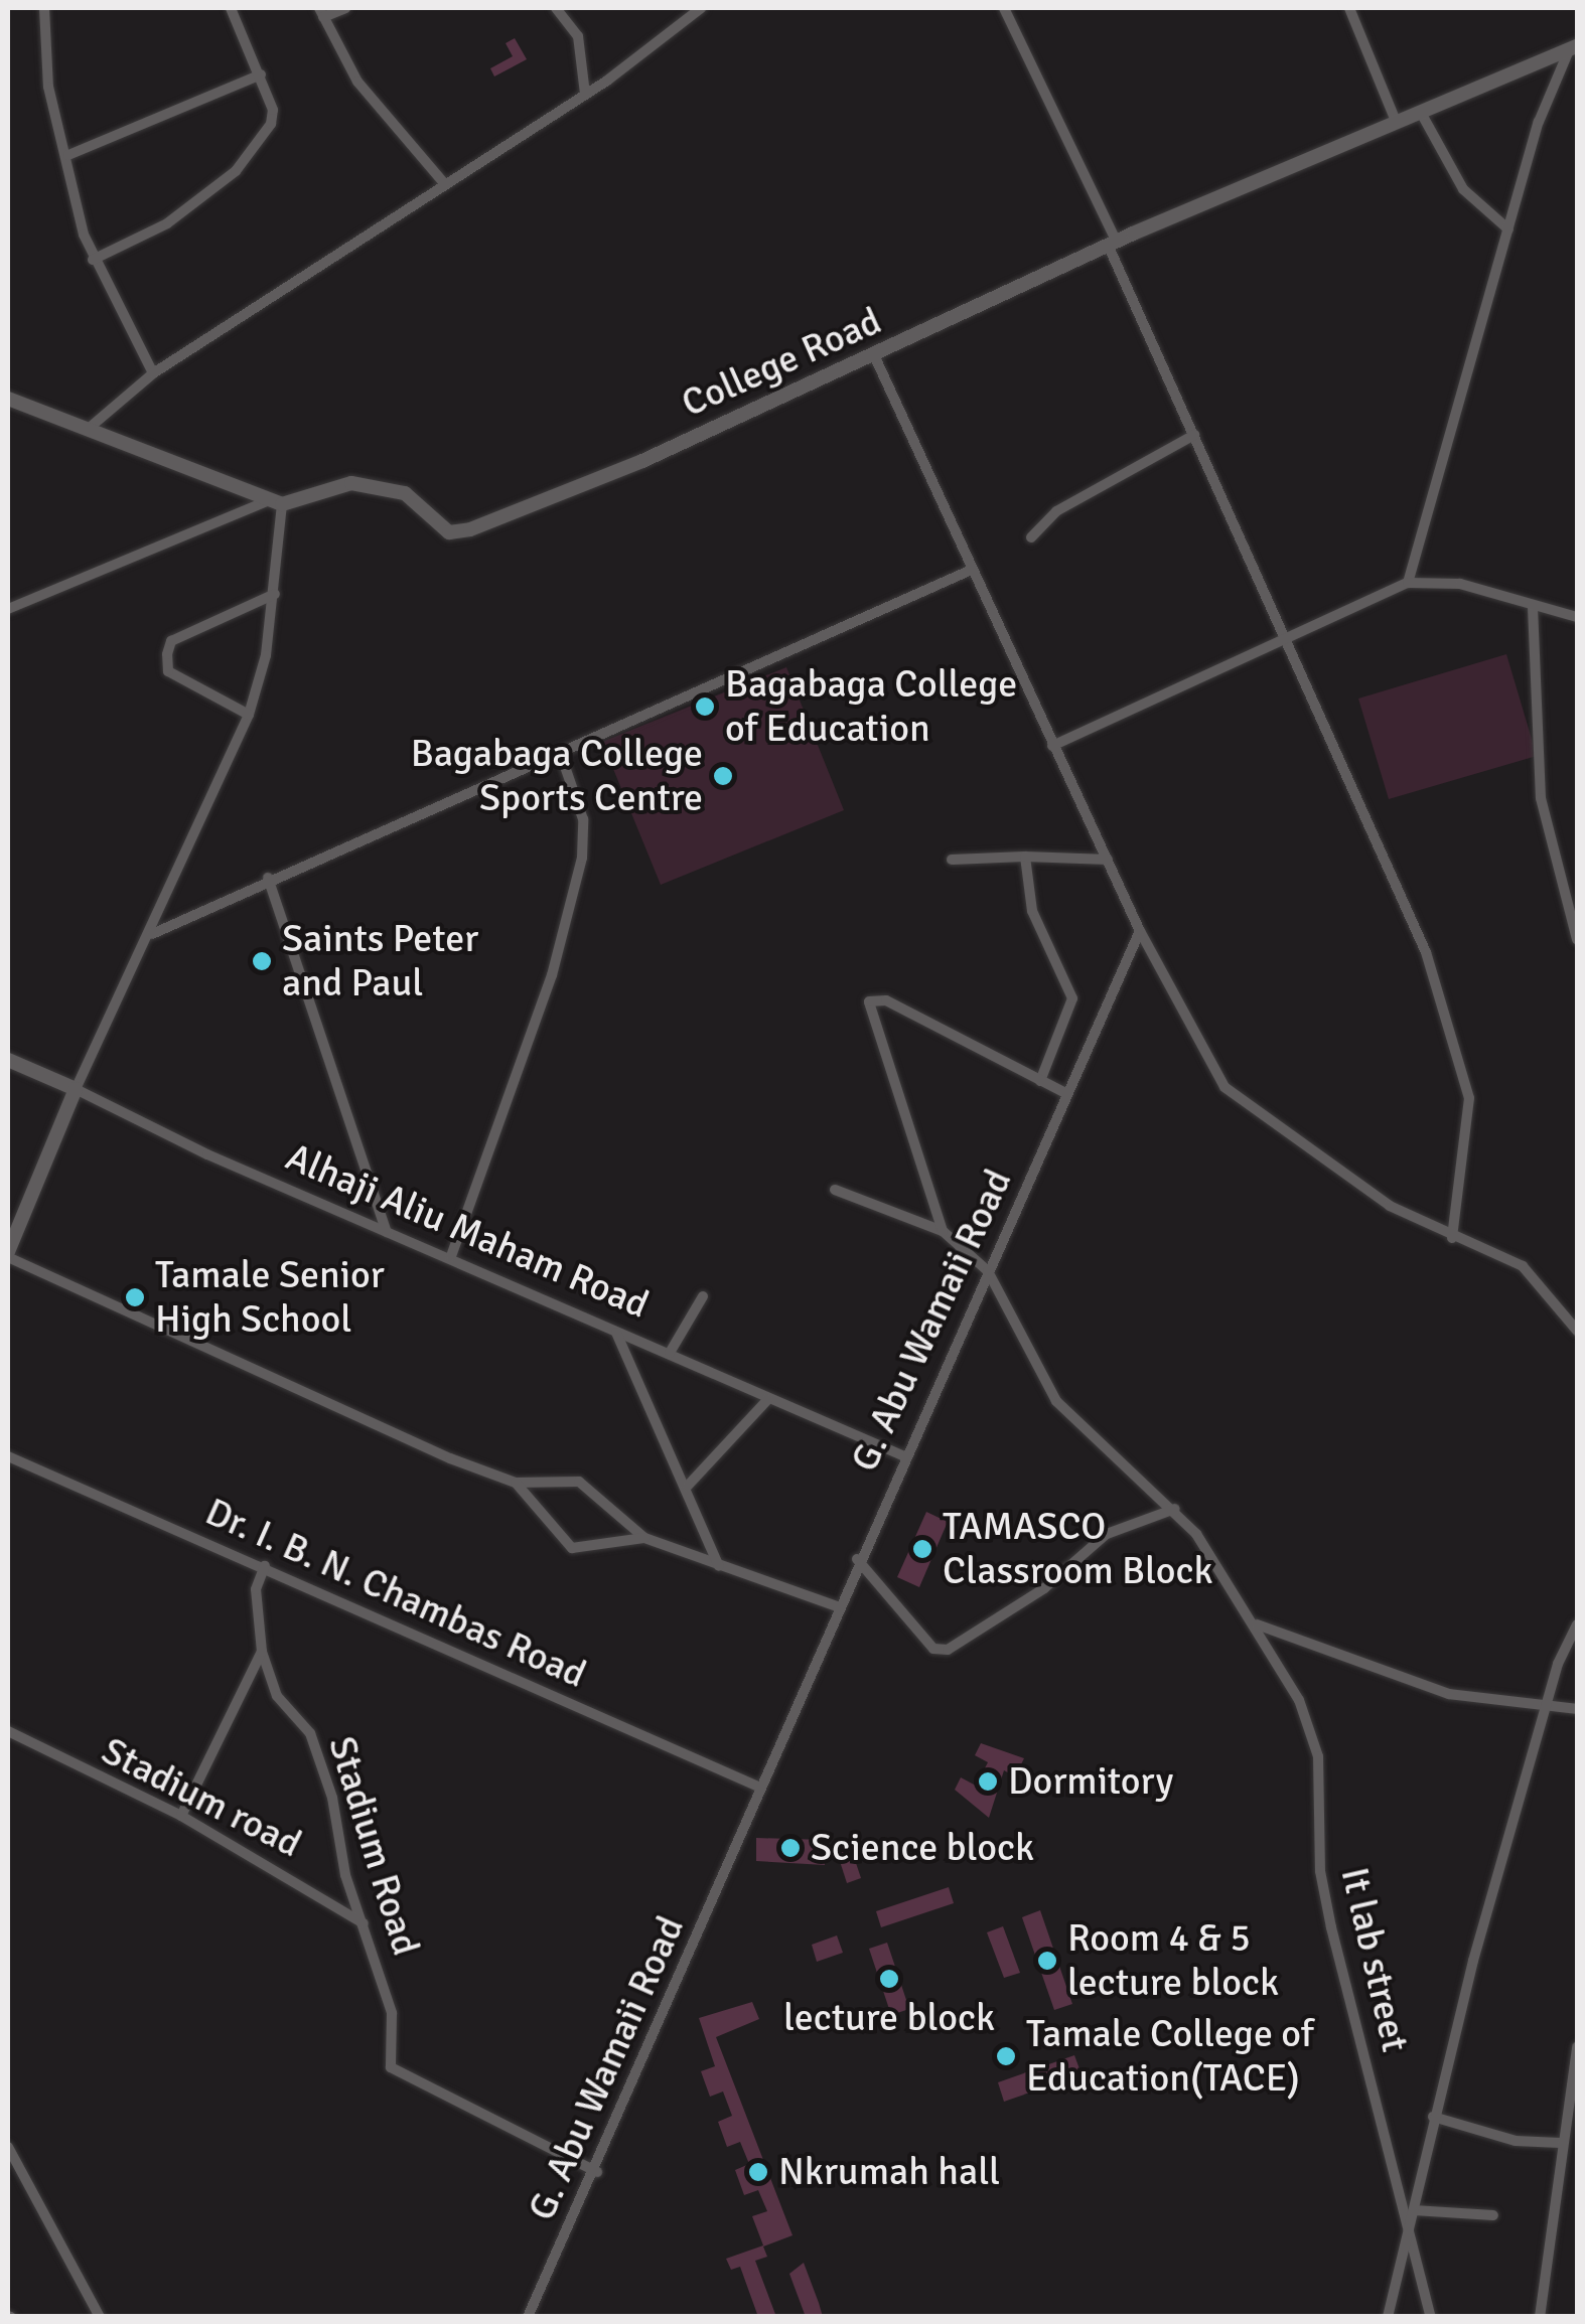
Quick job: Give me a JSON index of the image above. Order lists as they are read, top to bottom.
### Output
{
  "streets": {
    "street": [
      "College Road",
      "Alhaji Aliu Maham Road",
      "G. Abu Wamaii Road",
      "Dr. I. B. N. Chambas Road",
      "Stadium road",
      "Stadium Road",
      "It lab street"
    ]
  },
  "crossings": [
    ["Alhaji Aliu Maham Road", "G. Abu Wamaii Road"],
    ["G. Abu Wamaii Road", "Dr. I. B. N. Chambas Road"],
    ["G. Abu Wamaii Road", "Stadium Road"],
    ["G. Abu Wamaii Road", "It lab street"],
    ["Dr. I. B. N. Chambas Road", "Stadium Road"],
    ["Stadium road", "Stadium Road"]
  ],
  "places": [
    "Bagabaga College of Education",
    "Bagabaga College Sports Centre",
    "Saints Peter and Paul",
    "Tamale Senior High School",
    "TAMASCO Classroom Block",
    "Dormitory",
    "Science block",
    "Room 4 & 5 lecture block",
    "lecture block",
    "Tamale College of Education(TACE)",
    "Nkrumah hall"
  ]
}
